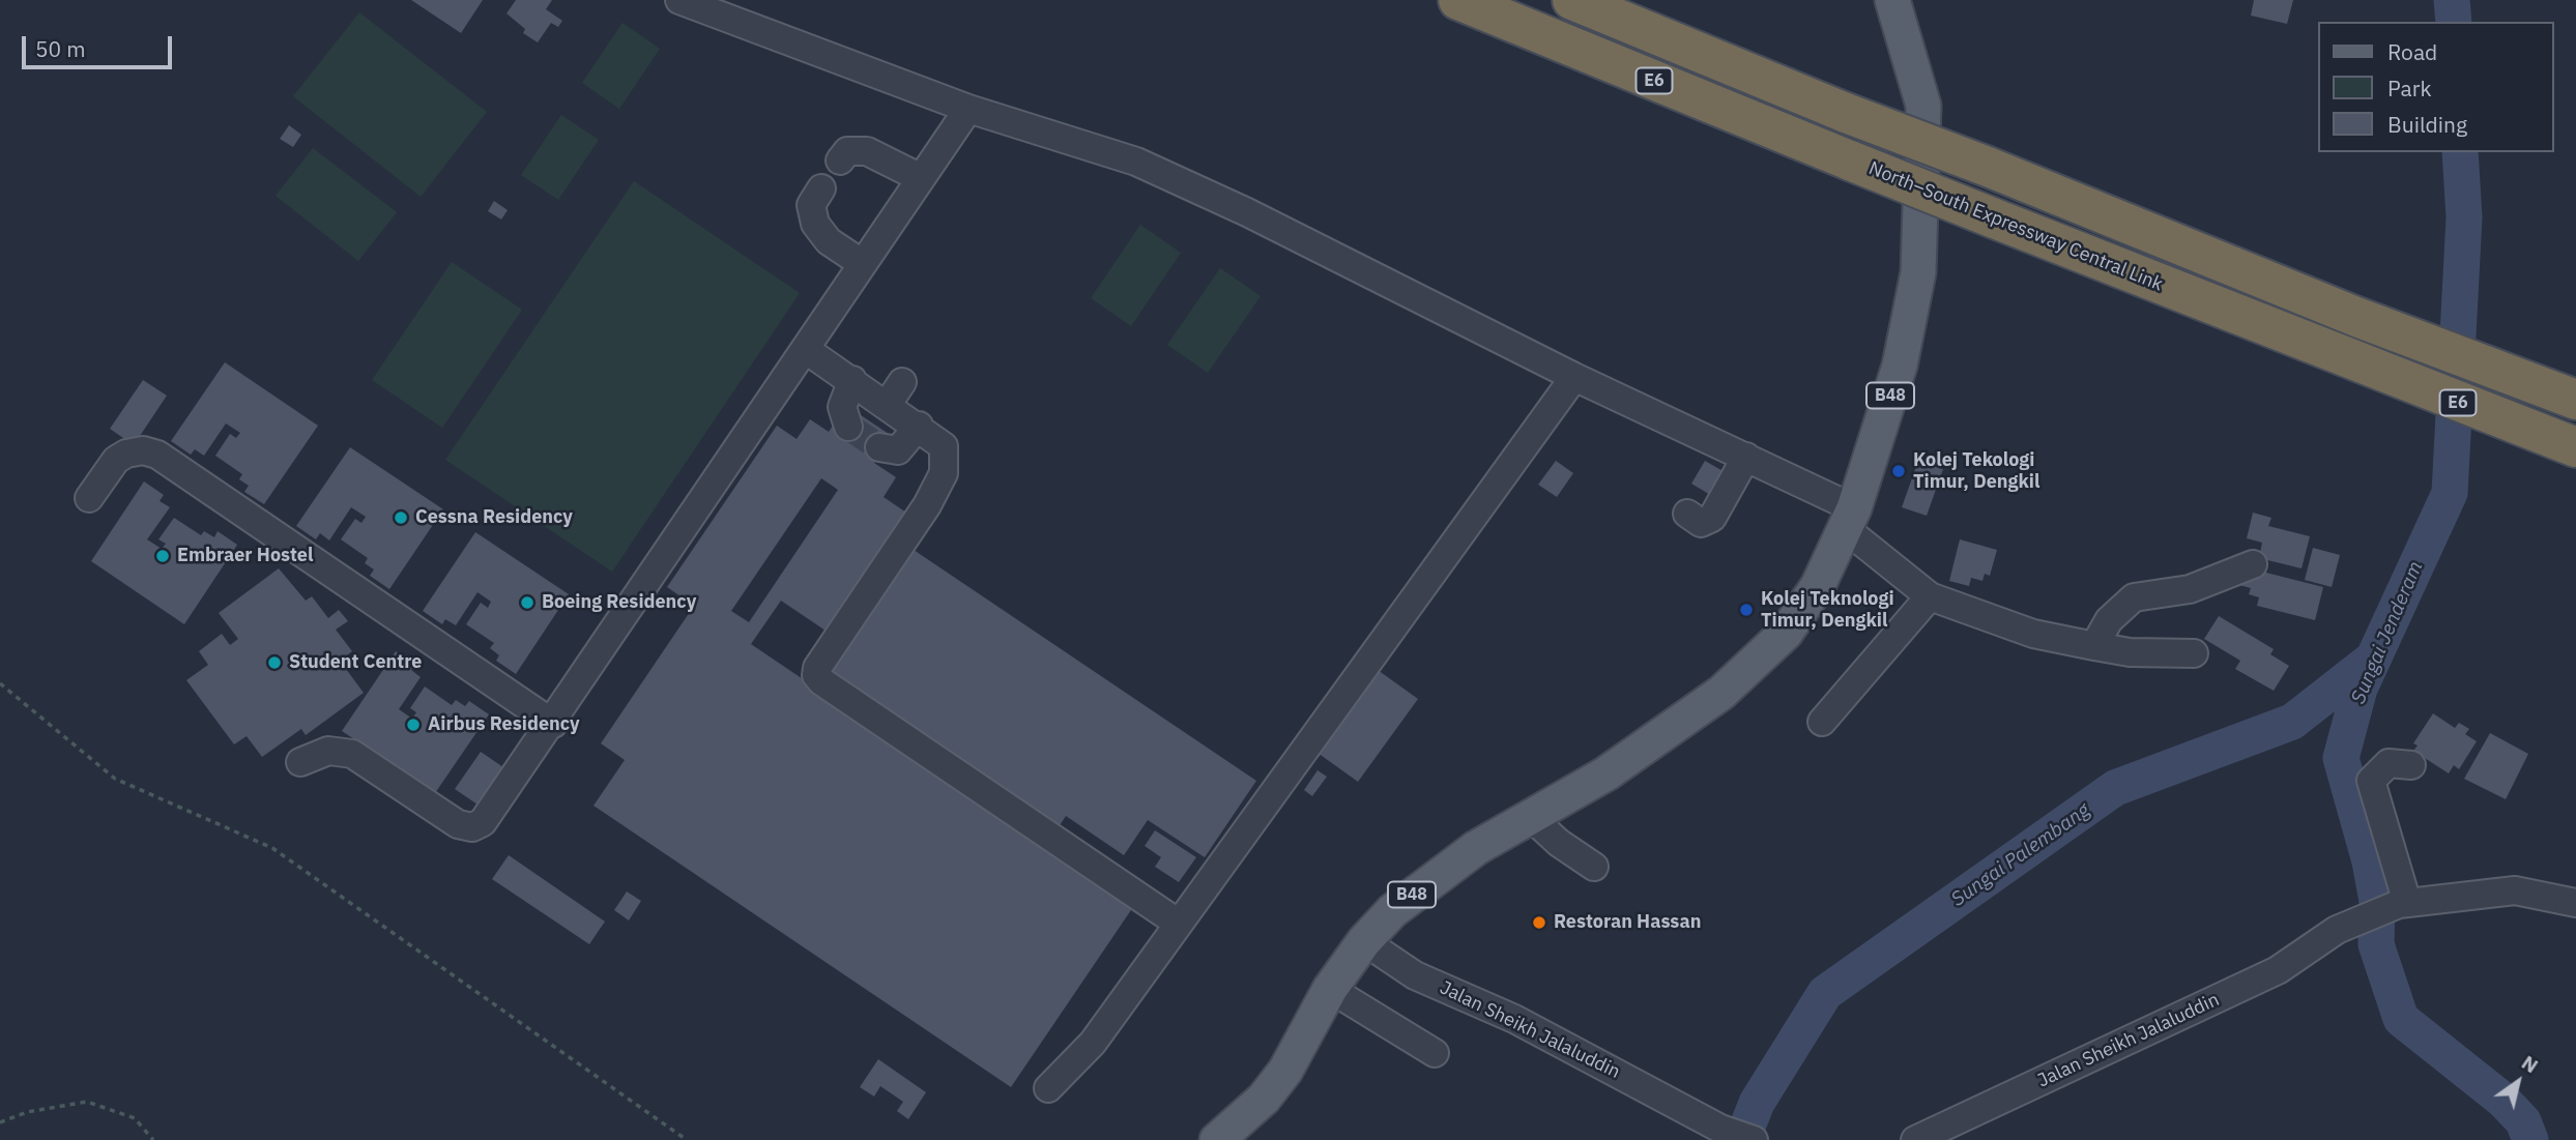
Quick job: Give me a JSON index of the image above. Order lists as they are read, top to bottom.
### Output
{
  "streets": {
    "highway": ["E6", "North–South Expressway Central Link"],
    "main road": ["B48"],
    "street": ["Jalan Sheikh Jalaluddin"]
  },
  "crossings": [
    ["B48", "Jalan Sheikh Jalaluddin"]
  ],
  "water": ["Sungai Jenderam", "Sungai Palembang"],
  "places": [
    "Kolej Tekologi Timur, Dengkil",
    "Cessna Residency",
    "Embraer Hostel",
    "Boeing Residency",
    "Kolej Teknologi Timur, Dengkil",
    "Student Centre",
    "Airbus Residency",
    "Restoran Hassan"
  ],
  "legend": ["Road", "Park", "Building"],
  "scale_bar": "50 m",
  "north": "top right"
}
